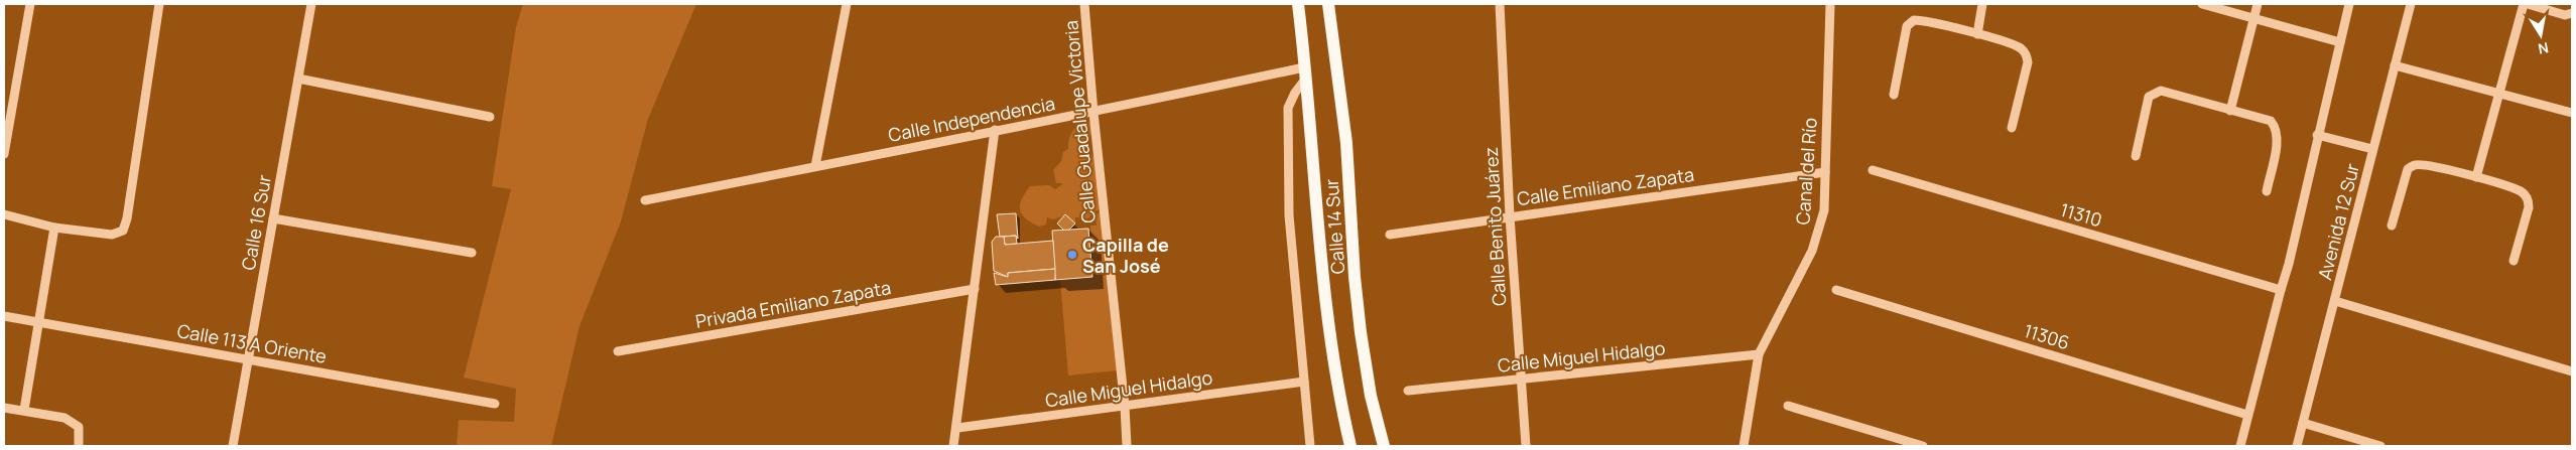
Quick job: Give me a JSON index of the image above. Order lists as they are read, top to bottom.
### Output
{
  "streets": {
    "main road": ["Calle 14 Sur"],
    "street": [
      "Calle Independencia",
      "Calle Guadalupe Victoria",
      "Canal del Río",
      "Calle Emiliano Zapata",
      "11310",
      "Avenida 12 Sur",
      "Calle 16 Sur",
      "Calle Benito Juárez",
      "Privada Emiliano Zapata",
      "11306",
      "Calle 113 A Oriente",
      "Calle Miguel Hidalgo"
    ]
  },
  "crossings": [
    ["Calle Independencia", "Calle Guadalupe Victoria"],
    ["Calle Independencia", "Calle 14 Sur"],
    ["Calle Guadalupe Victoria", "Calle Miguel Hidalgo"],
    ["Canal del Río", "Calle Emiliano Zapata"],
    ["Canal del Río", "Calle Miguel Hidalgo"],
    ["Calle Emiliano Zapata", "Calle Benito Juárez"],
    ["Calle 16 Sur", "Calle 113 A Oriente"],
    ["Calle Benito Juárez", "Calle Miguel Hidalgo"]
  ],
  "places": ["Capilla de San José"],
  "north": "bottom"
}
